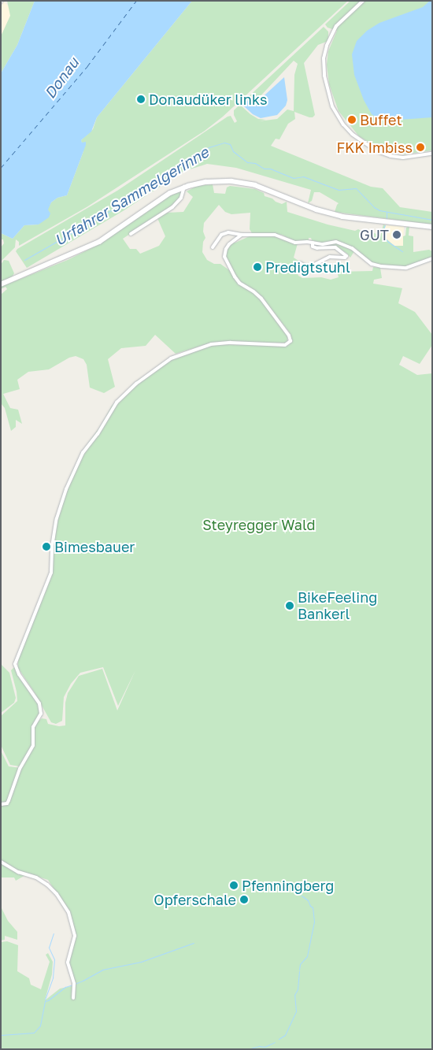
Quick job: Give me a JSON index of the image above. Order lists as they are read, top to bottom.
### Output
{
  "water": ["Donau", "Urfahrer Sammelgerinne"],
  "parks": ["Steyregger Wald"],
  "places": [
    "Donaudüker links",
    "Buffet",
    "FKK Imbiss",
    "GUT",
    "Predigtstuhl",
    "Bimesbauer",
    "BikeFeeling Bankerl",
    "Pfenningberg",
    "Opferschale"
  ]
}
